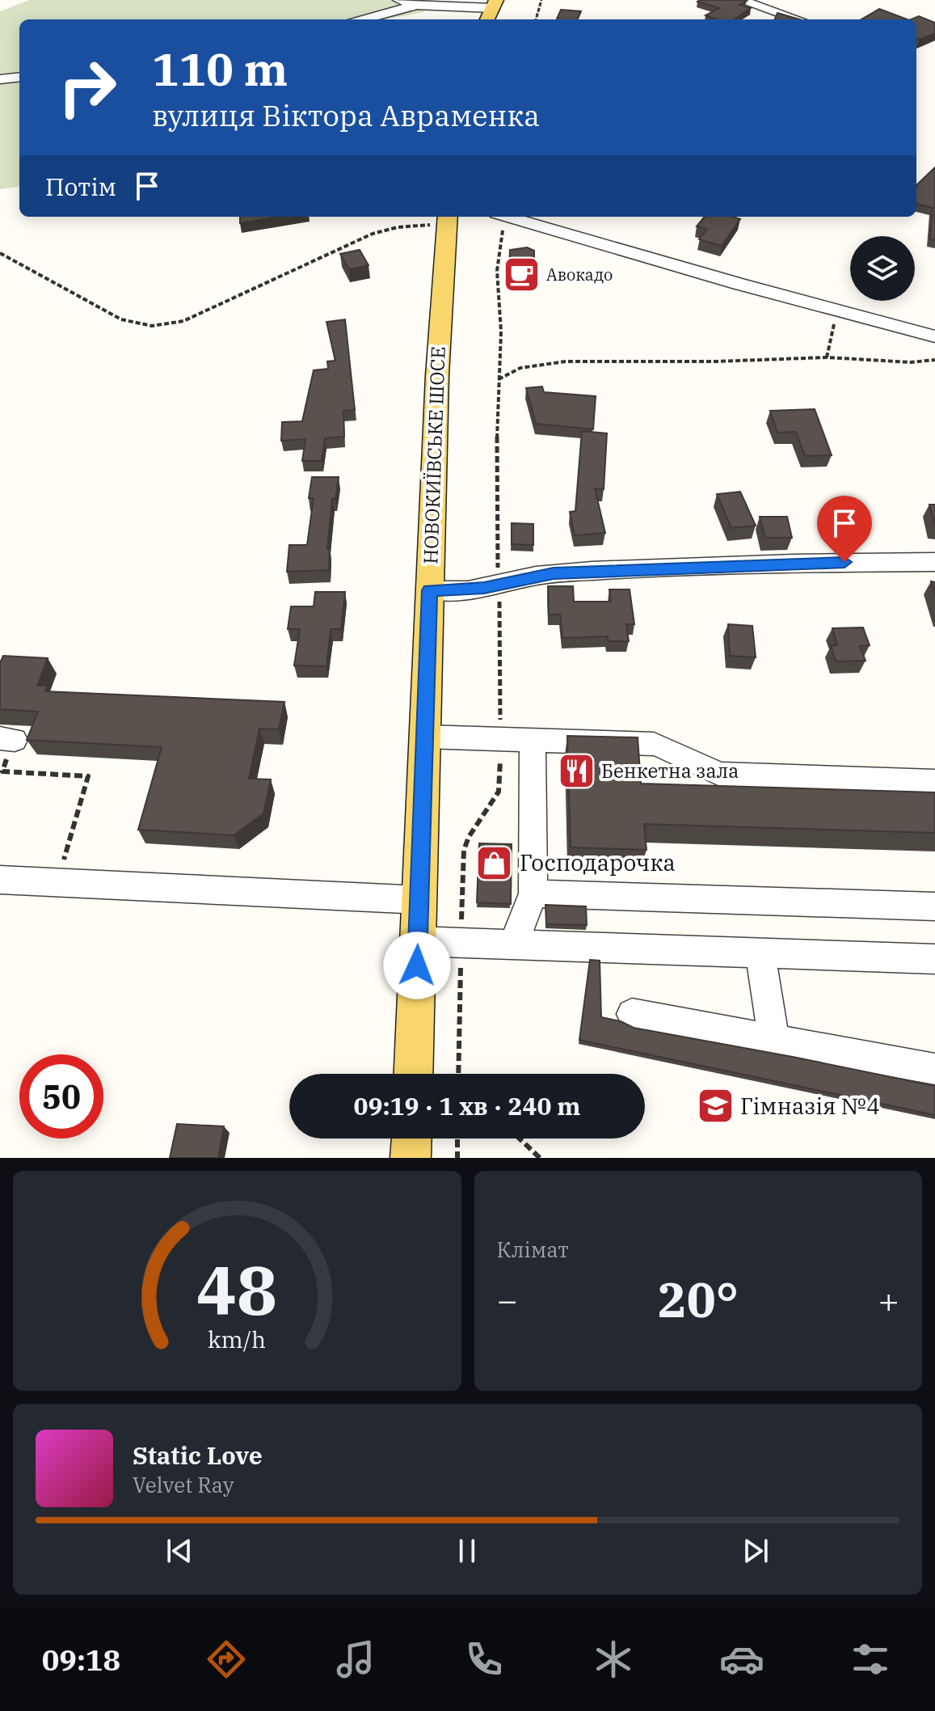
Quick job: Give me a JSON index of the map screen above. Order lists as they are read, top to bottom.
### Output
{
  "streets": {
    "main road": ["НОВОКИЇВСЬКЕ ШОСЕ"]
  },
  "places": {
    "cafe": ["Авокадо"],
    "restaurant": ["Бенкетна зала"],
    "shop": ["Господарочка"],
    "school or university": ["Гімназія №4"]
  },
  "page": {
    "turn": ["110 m", "вулиця Віктора Авраменка"],
    "then": "Потім",
    "limit": "50",
    "trip": "09:19 · 1 хв · 240 m",
    "tile": "Клімат",
    "heat": ["−", "20°", "+"],
    "song": ["Static Love", "Velvet Ray"],
    "tabs": "09:18",
    "gauge": ["48", "km/h"]
  }
}
